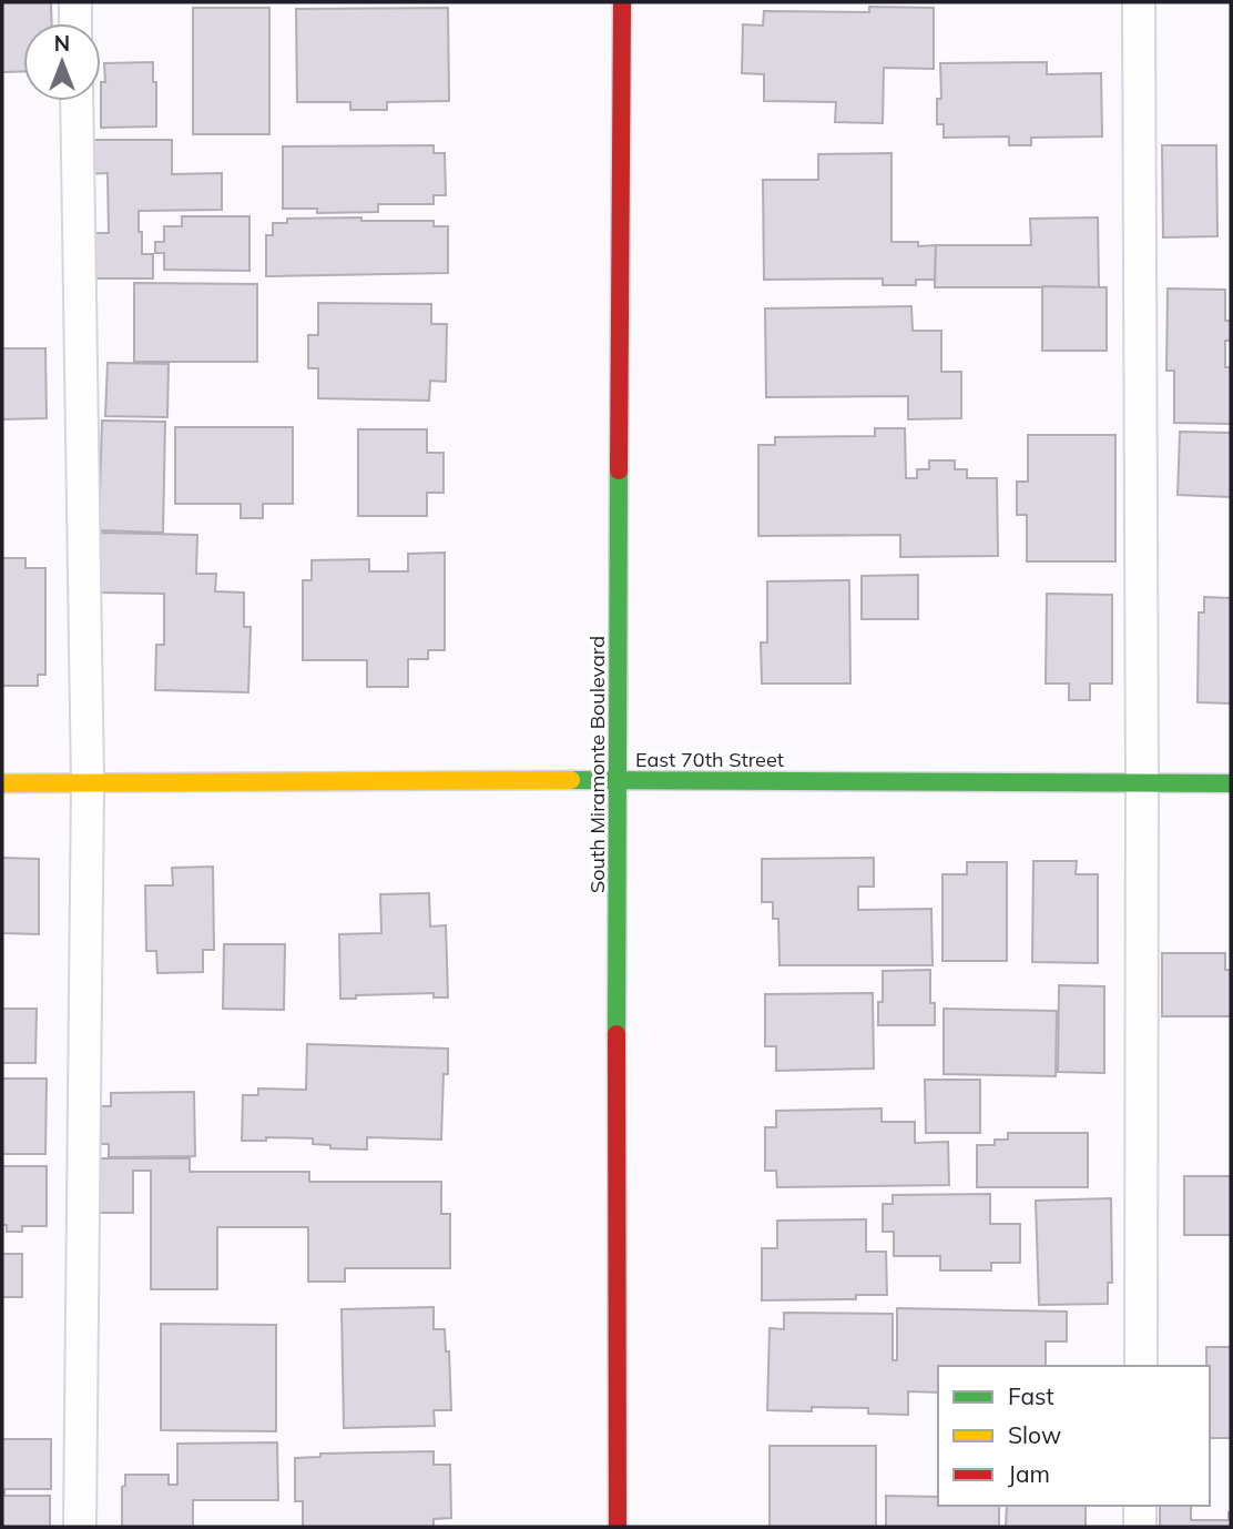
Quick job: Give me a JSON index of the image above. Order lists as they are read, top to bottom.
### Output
{
  "streets": {
    "street": ["East 70th Street", "South Miramonte Boulevard"]
  },
  "crossings": [
    ["East 70th Street", "South Miramonte Boulevard"]
  ],
  "legend": ["Fast", "Slow", "Jam"],
  "north": "top"
}
